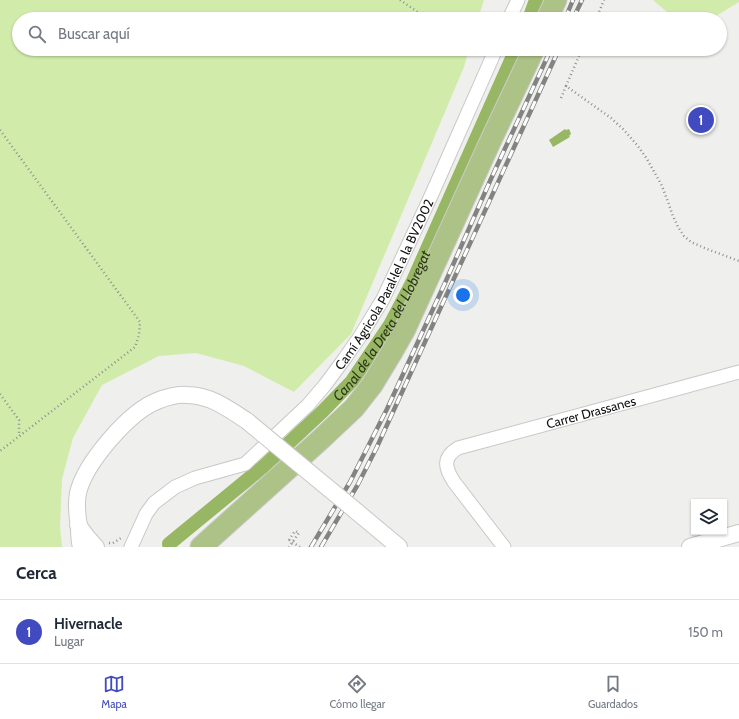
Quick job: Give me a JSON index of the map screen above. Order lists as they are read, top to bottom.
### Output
{
  "streets": {
    "street": ["Camí Agricola Paral·lel a la BV2002", "Carrer Drassanes"]
  },
  "water": ["Canal de la Dreta del Llobregat"],
  "page": {
    "search": "Buscar aquí",
    "pins": "1",
    "heading": "Cerca",
    "list": [
      {
        "mark": "1",
        "name": "Hivernacle",
        "note": "Lugar",
        "value": "150 m"
      }
    ],
    "nav": ["Mapa", "Cómo llegar", "Guardados"]
  }
}
